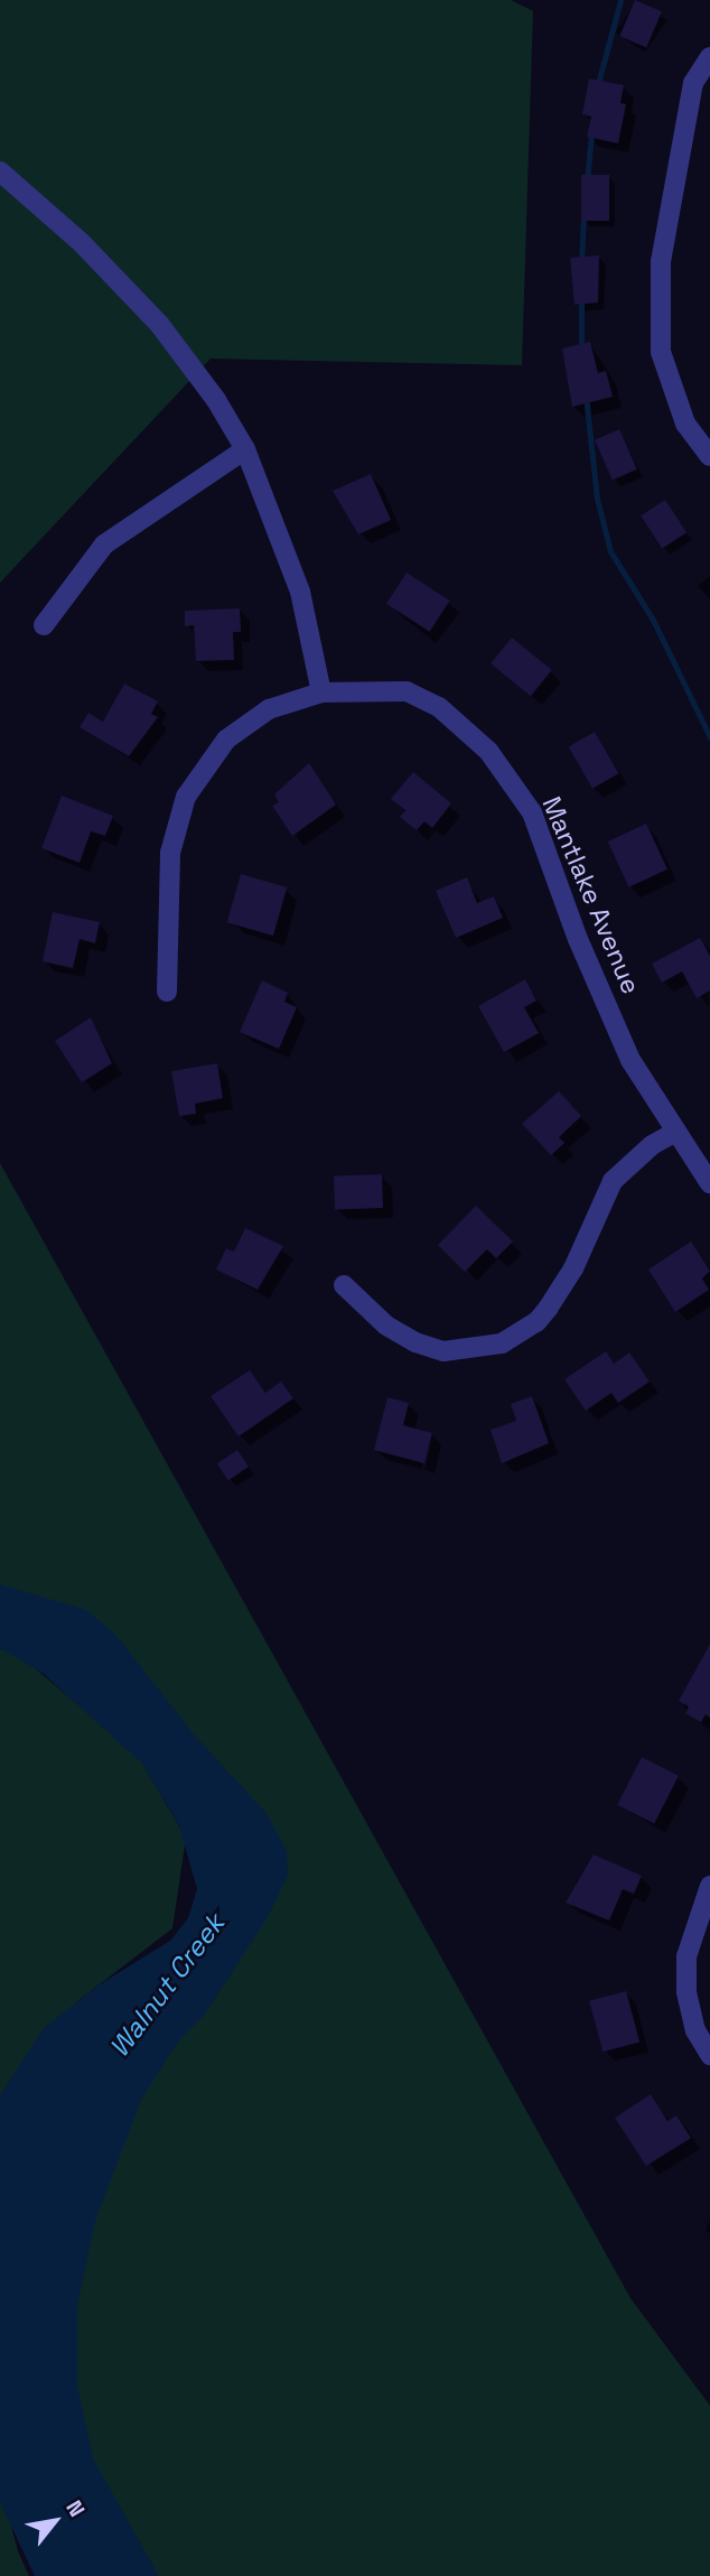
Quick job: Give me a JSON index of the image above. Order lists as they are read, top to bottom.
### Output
{
  "streets": {
    "street": ["Mantlake Avenue"]
  },
  "water": ["Walnut Creek"],
  "north": "top right"
}
